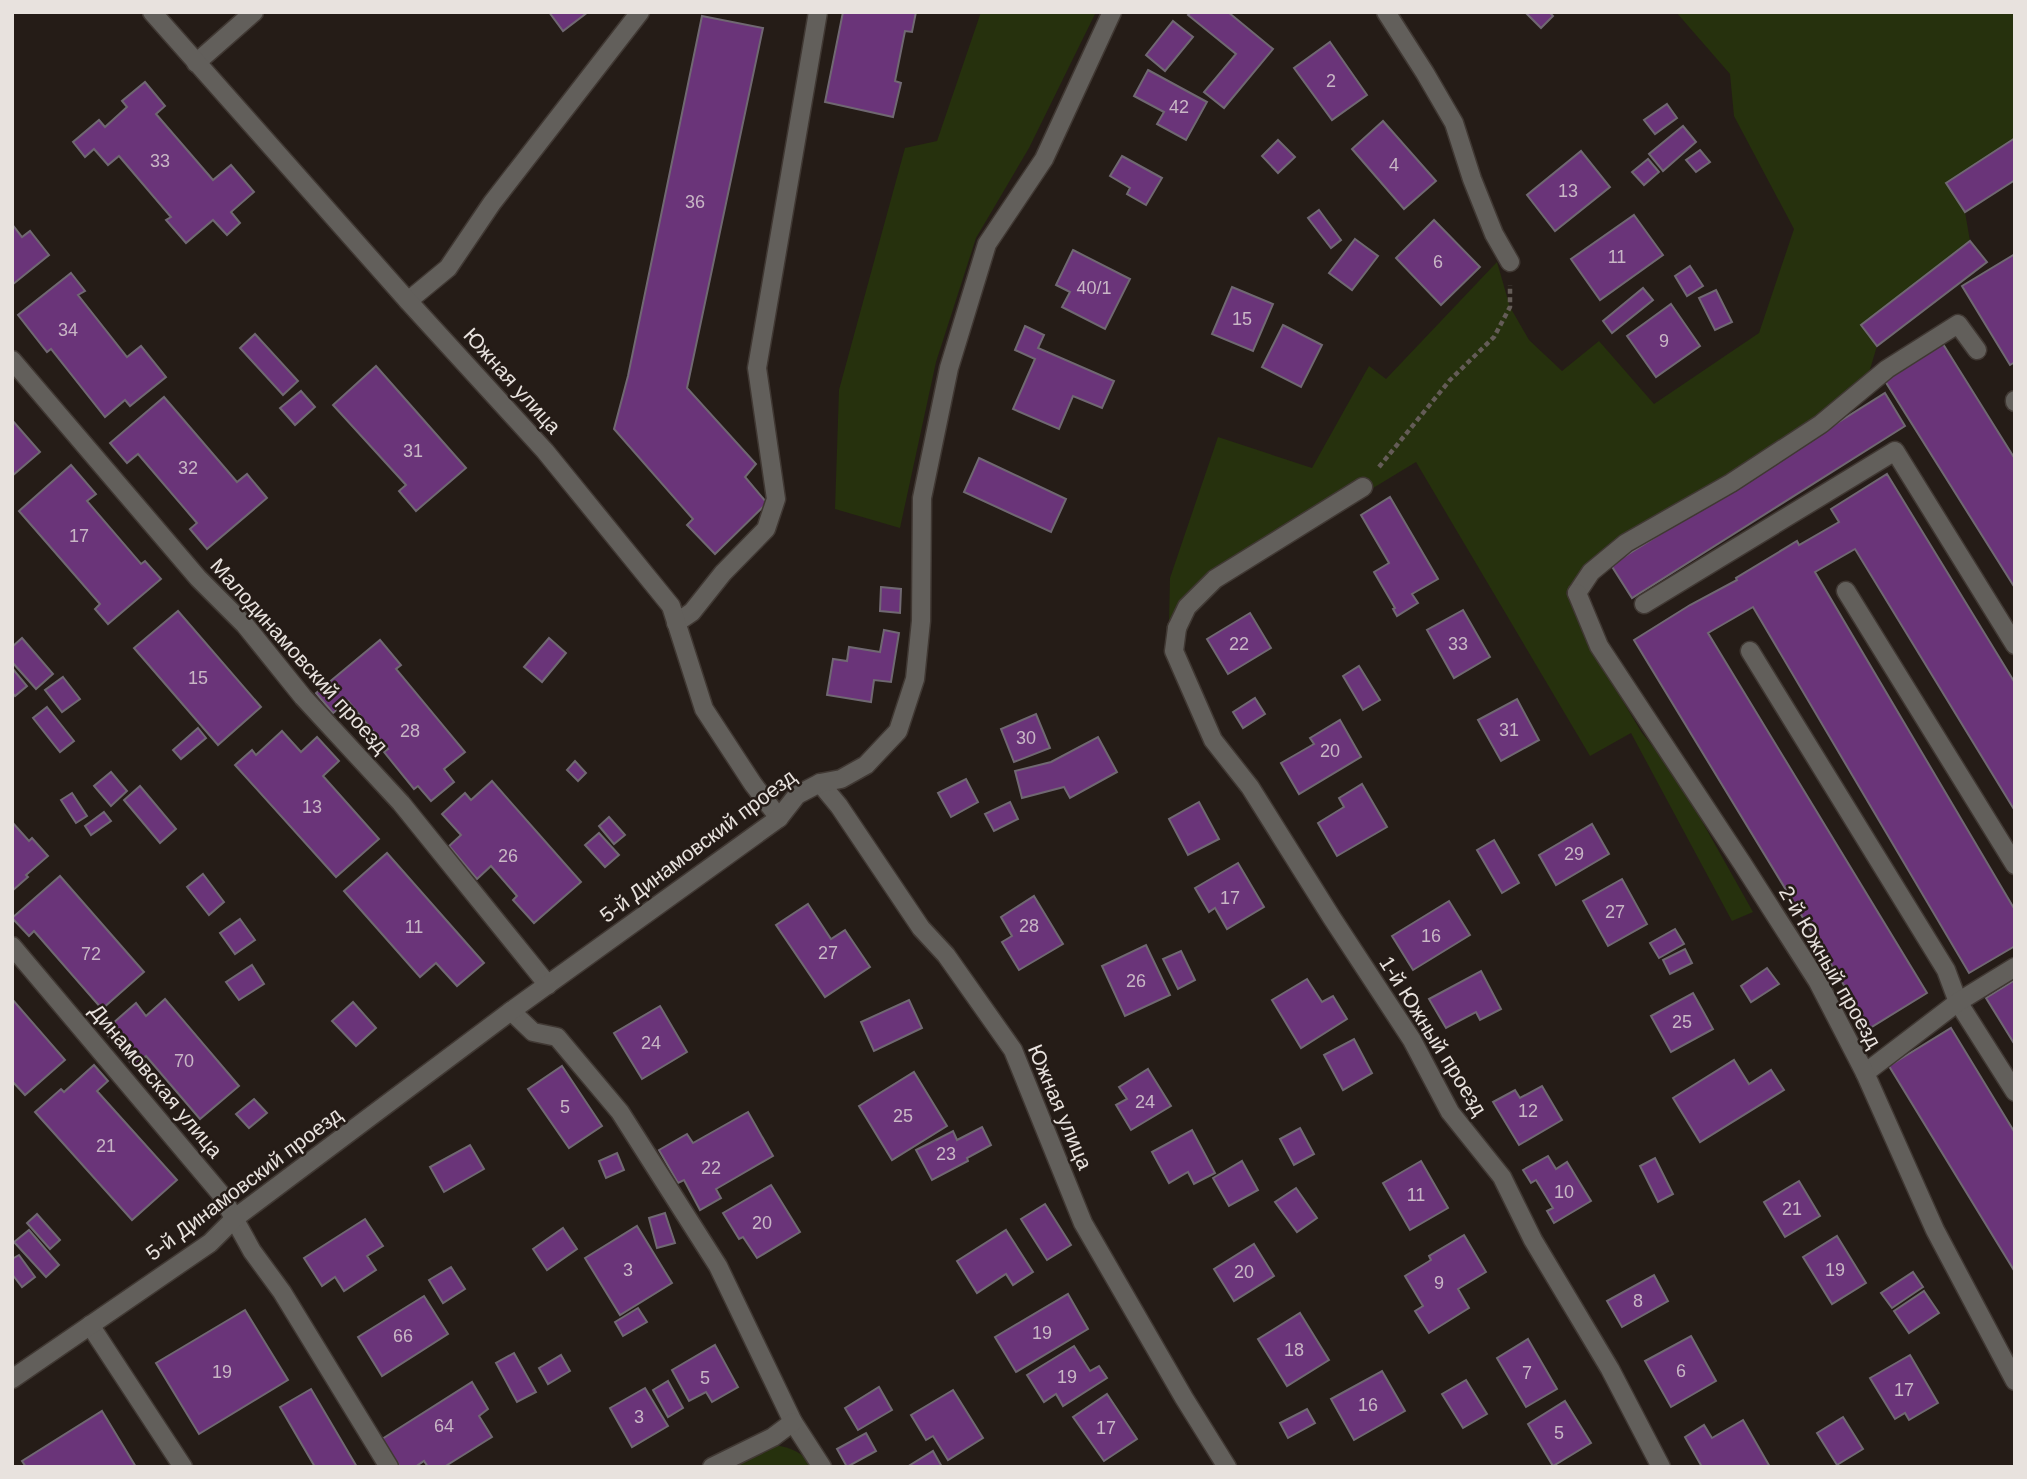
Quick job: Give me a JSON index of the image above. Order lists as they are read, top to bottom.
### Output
{
  "streets": {
    "street": [
      "Южная улица",
      "Малодинамовский проезд",
      "5-й Динамовский проезд",
      "2-й Южный проезд",
      "1-й Южный проезд",
      "Динамовская улица"
    ]
  },
  "crossings": [
    ["Южная улица", "5-й Динамовский проезд"],
    ["Малодинамовский проезд", "5-й Динамовский проезд"],
    ["5-й Динамовский проезд", "Динамовская улица"]
  ],
  "house_numbers": [
    "2",
    "42",
    "33",
    "4",
    "13",
    "36",
    "11",
    "6",
    "40/1",
    "15",
    "34",
    "9",
    "31",
    "32",
    "17",
    "22",
    "33",
    "15",
    "31",
    "28",
    "30",
    "20",
    "13",
    "29",
    "26",
    "17",
    "27",
    "28",
    "11",
    "16",
    "27",
    "72",
    "26",
    "25",
    "24",
    "70",
    "24",
    "5",
    "12",
    "25",
    "21",
    "23",
    "22",
    "10",
    "11",
    "21",
    "20",
    "3",
    "19",
    "20",
    "9",
    "8",
    "19",
    "66",
    "18",
    "6",
    "19",
    "7",
    "19",
    "5",
    "17",
    "16",
    "3",
    "64",
    "17",
    "5"
  ]
}
